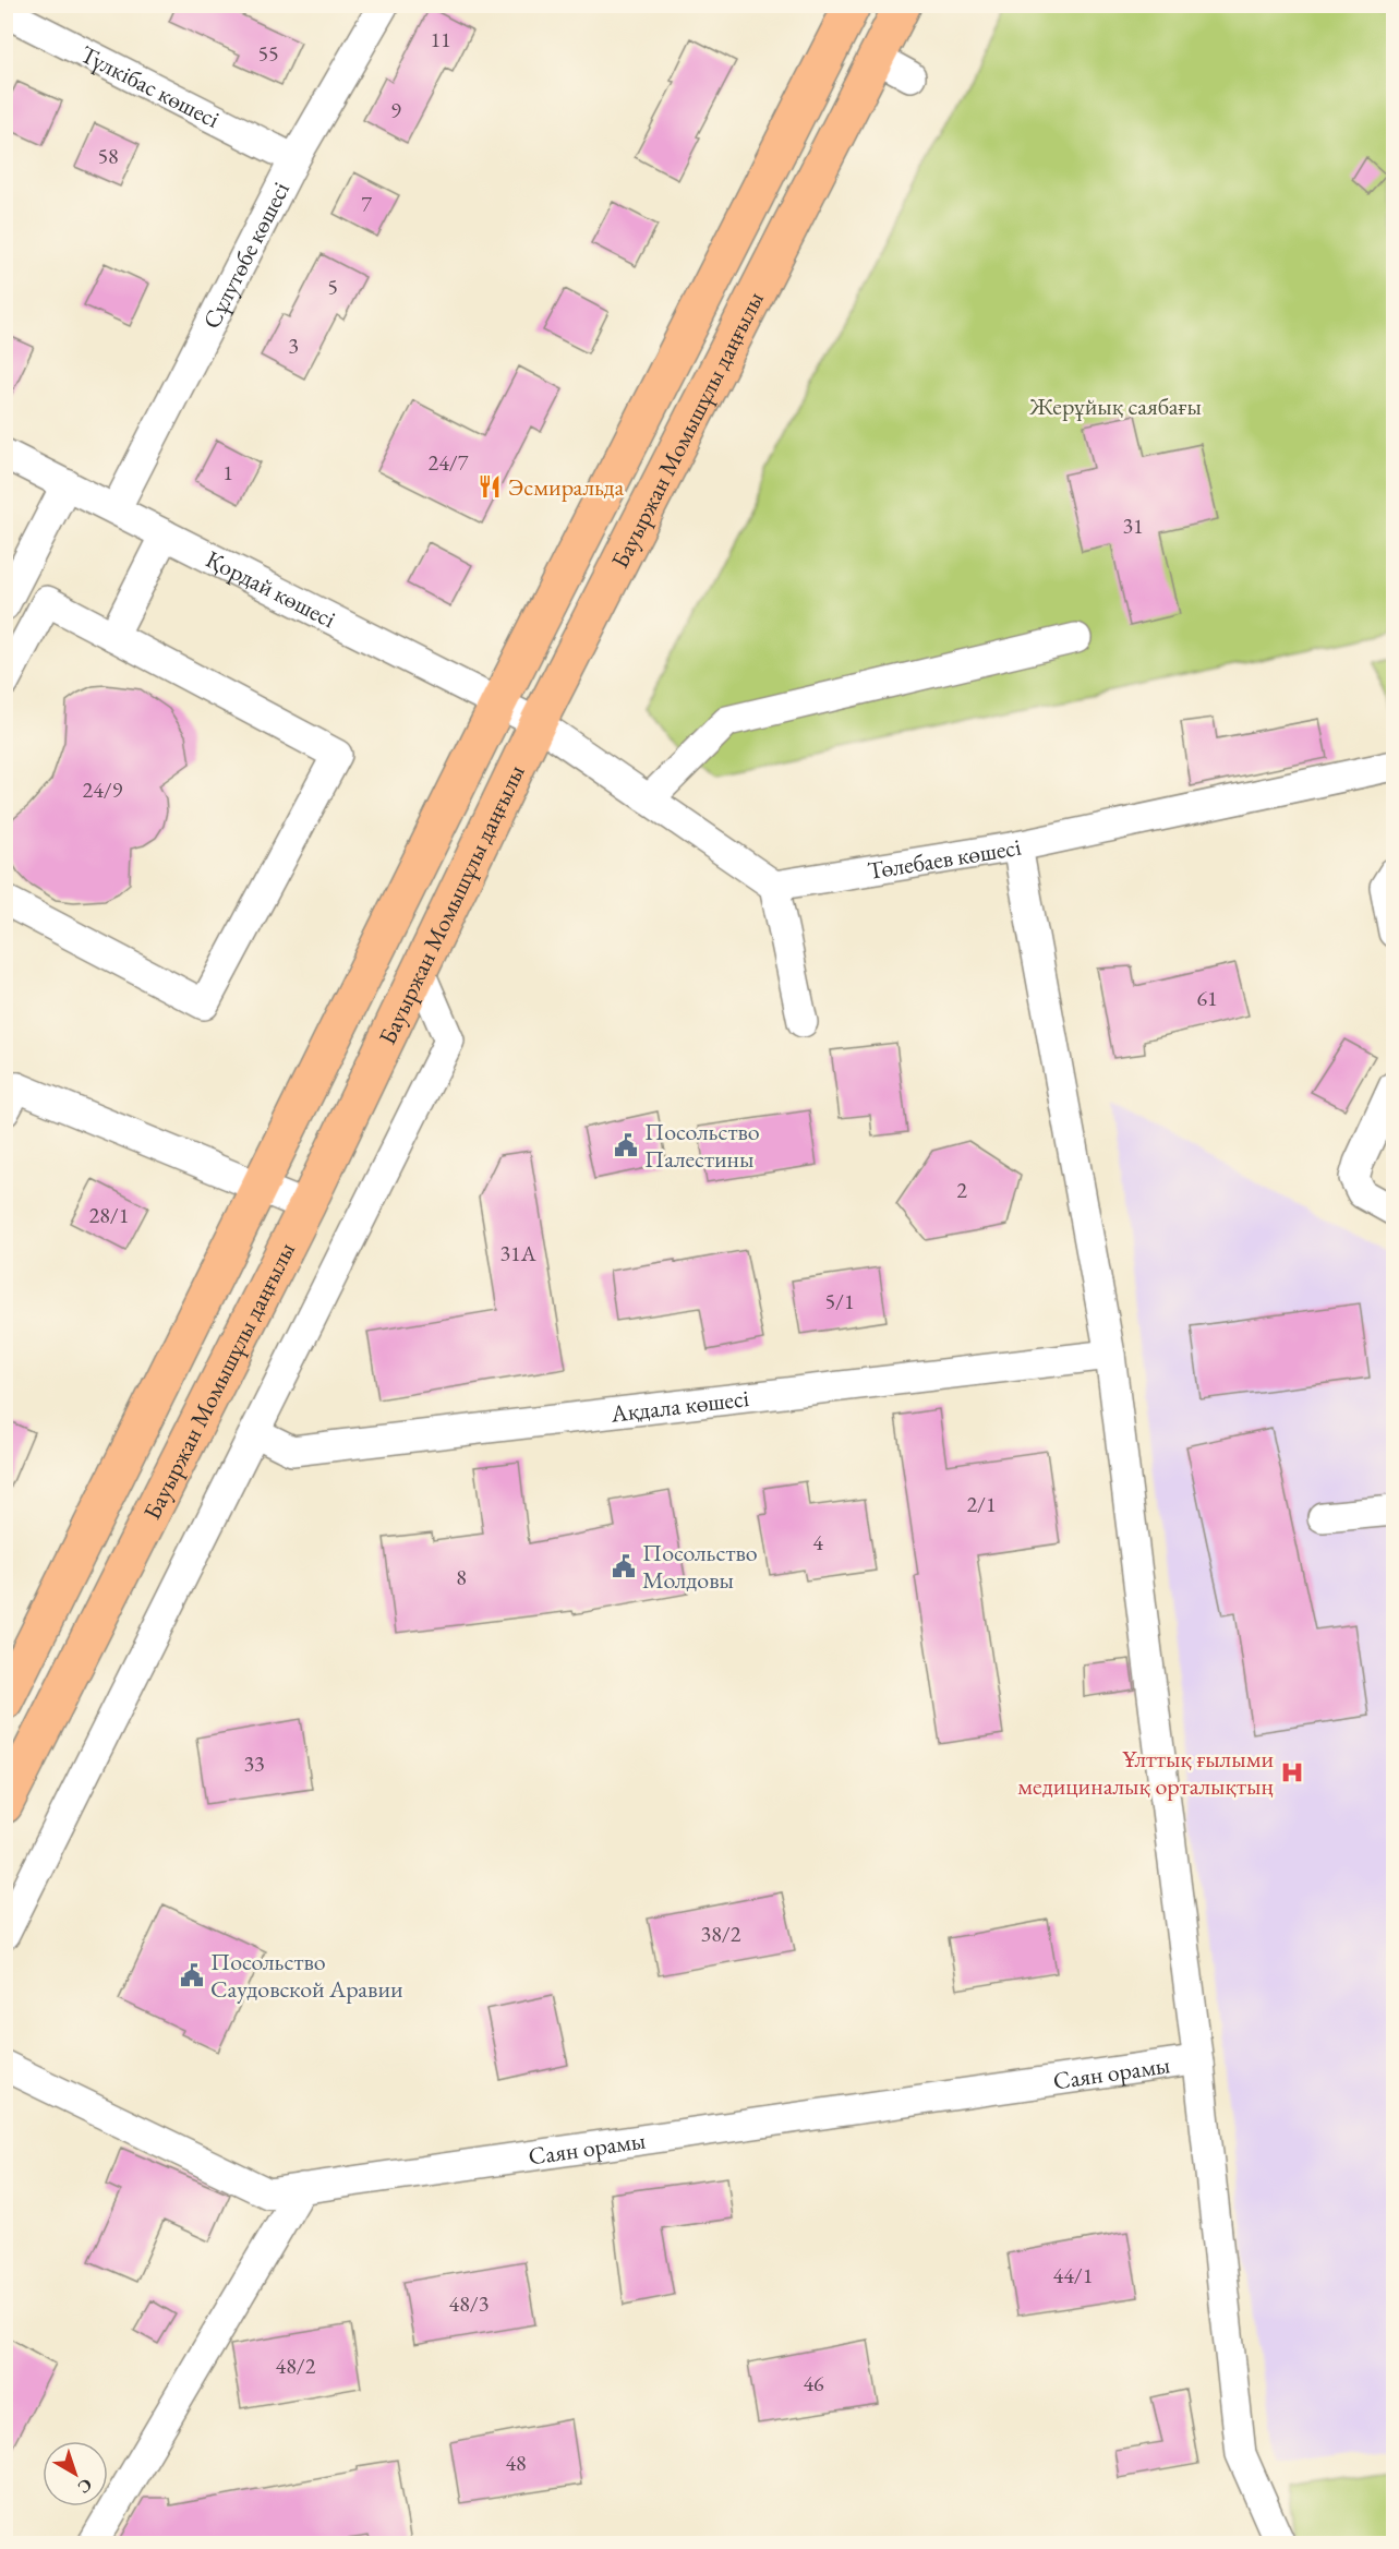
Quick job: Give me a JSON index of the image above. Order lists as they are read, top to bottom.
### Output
{
  "streets": {
    "main road": ["Бауыржан Момышұлы даңғылы"],
    "street": [
      "Түлкібас көшесі",
      "Сұлутөбе көшесі",
      "Қордай көшесі",
      "Төлебаев көшесі",
      "Ақдала көшесі",
      "Саян орамы"
    ]
  },
  "crossings": [
    ["Түлкібас көшесі", "Сұлутөбе көшесі"],
    ["Сұлутөбе көшесі", "Қордай көшесі"],
    ["Бауыржан Момышұлы даңғылы", "Қордай көшесі"]
  ],
  "parks": ["Жерұйық саябағы"],
  "places": {
    "restaurant": ["Эсмиральда"],
    "public building": ["Посольство Палестины", "Посольство Молдовы", "Посольство Саудовской Аравии"],
    "hospital": ["Ұлттық ғылыми медициналық орталықтың"]
  },
  "house_numbers": [
    "11",
    "55",
    "9",
    "58",
    "7",
    "5",
    "3",
    "24/7",
    "1",
    "31",
    "24/9",
    "61",
    "2",
    "28/1",
    "31А",
    "5/1",
    "2/1",
    "4",
    "8",
    "33",
    "38/2",
    "44/1",
    "48/3",
    "48/2",
    "46",
    "48"
  ],
  "north": "bottom right"
}
